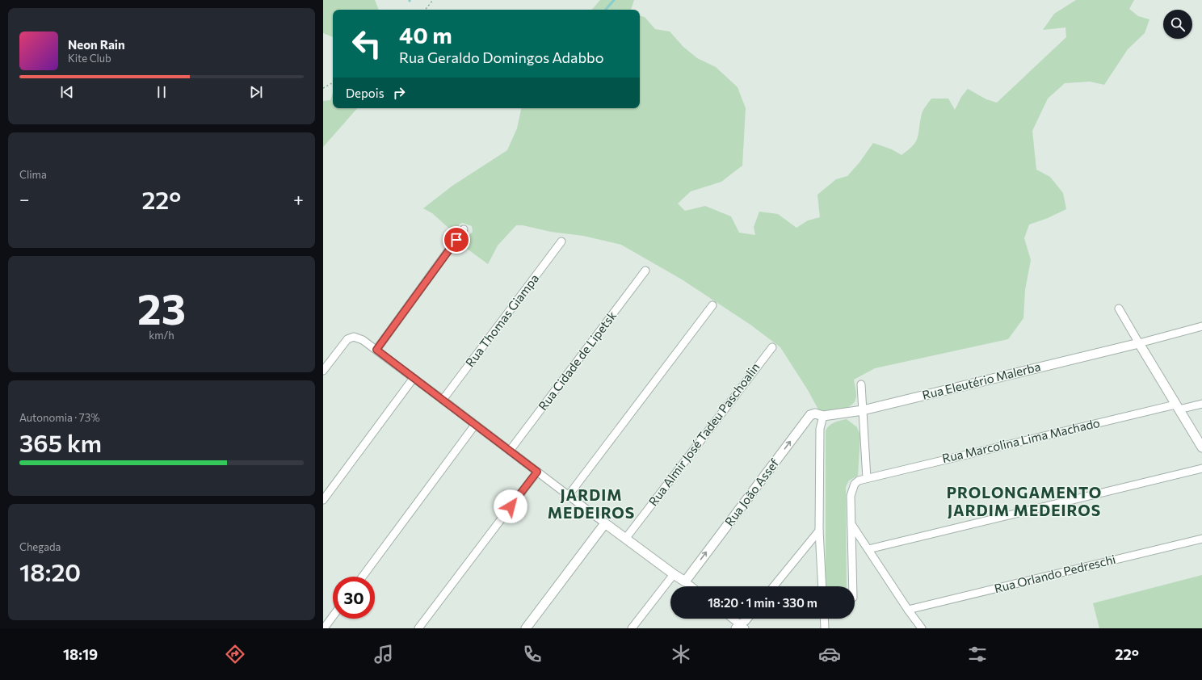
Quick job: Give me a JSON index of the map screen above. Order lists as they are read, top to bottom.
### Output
{
  "streets": {
    "street": [
      "Rua Thomas Giampa",
      "Rua Cidade de Lipetsk",
      "Rua Eleutério Malerba",
      "Rua Almir José Tadeu Paschoalin",
      "Rua Marcolina Lima Machado",
      "Rua João Assef",
      "Rua Orlando Pedreschi"
    ]
  },
  "crossings": [
    ["Rua Eleutério Malerba", "Rua João Assef"]
  ],
  "districts": ["PROLONGAMENTO JARDIM MEDEIROS", "JARDIM MEDEIROS"],
  "page": {
    "turn": ["40 m", "Rua Geraldo Domingos Adabbo"],
    "song": ["Neon Rain", "Kite Club"],
    "then": "Depois",
    "tile": [
      "Clima",
      ["23", "km/h"],
      ["Autonomia · 73%", "365 km"],
      ["Chegada", "18:20"]
    ],
    "heat": ["−", "22°", "+"],
    "limit": "30",
    "trip": "18:20 · 1 min · 330 m",
    "tabs": ["18:19", "22°"]
  }
}
